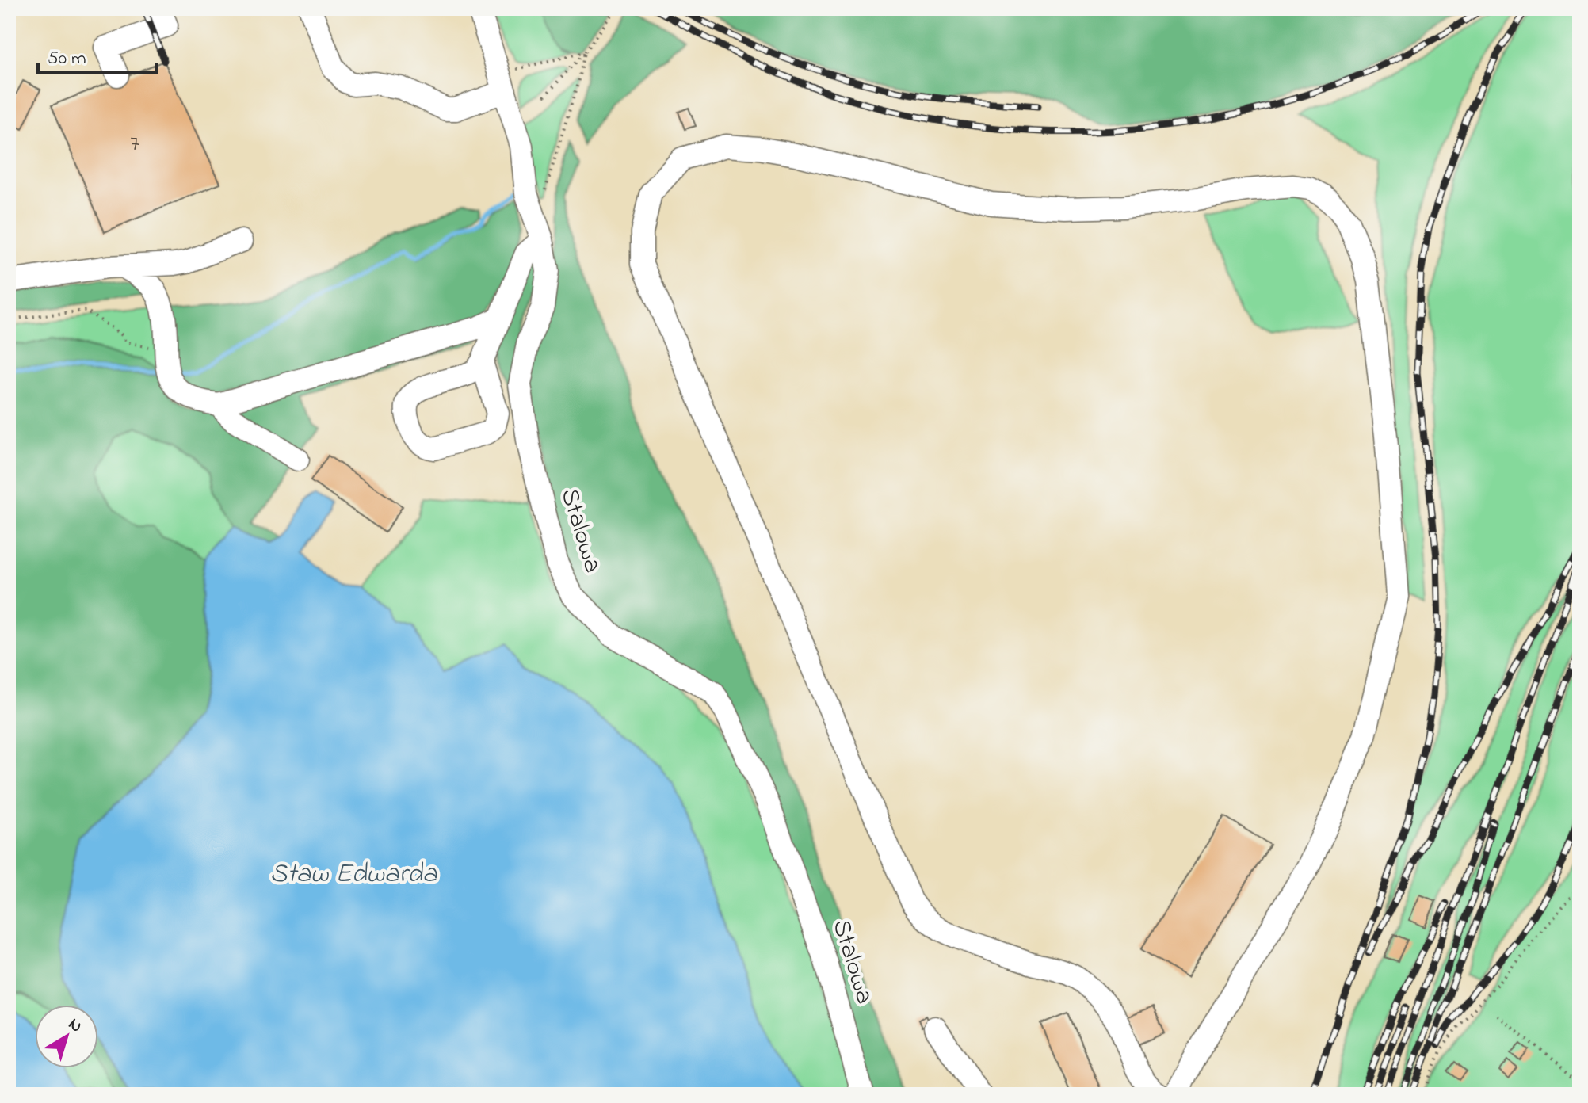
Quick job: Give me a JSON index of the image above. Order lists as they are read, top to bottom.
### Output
{
  "streets": {
    "street": ["Stalowa"]
  },
  "water": ["Staw Edwarda"],
  "house_numbers": ["7"],
  "scale_bar": "50 m",
  "north": "top right"
}
